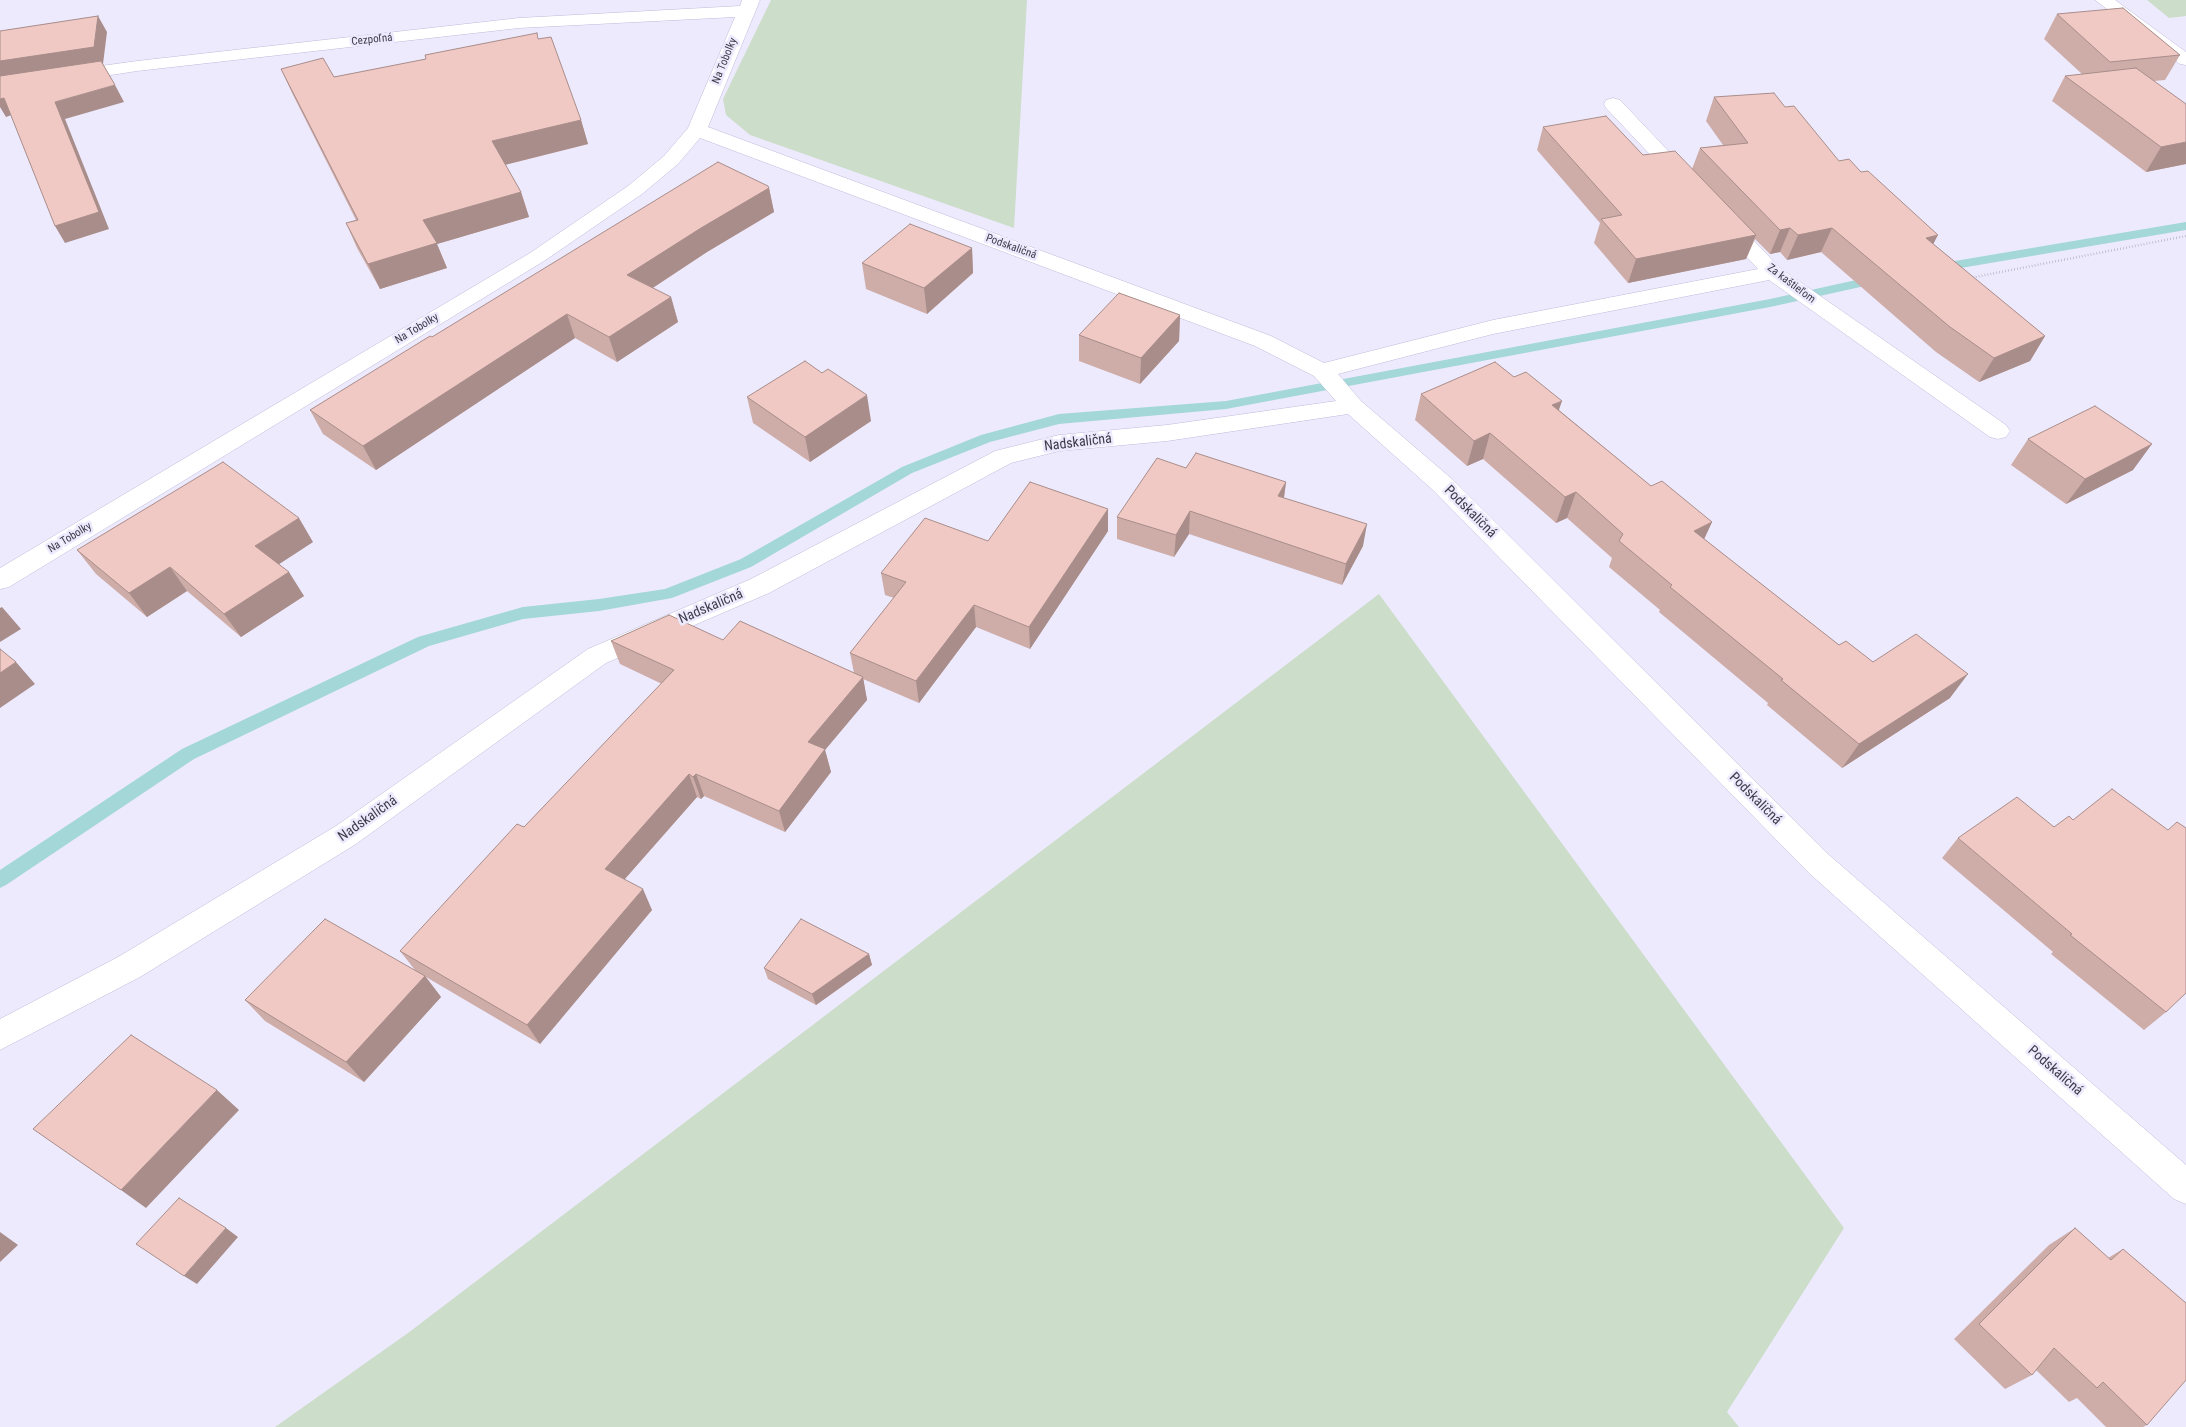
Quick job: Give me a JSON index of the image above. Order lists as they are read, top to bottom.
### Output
{
  "streets": {
    "street": [
      "Cezpoľná",
      "Na Tobolky",
      "Podskaličná",
      "Za kaštieľom",
      "Nadskaličná"
    ]
  },
  "crossings": [
    ["Cezpoľná", "Na Tobolky"],
    ["Na Tobolky", "Podskaličná"],
    ["Podskaličná", "Nadskaličná"],
    ["Za kaštieľom", "Nadskaličná"]
  ]
}
